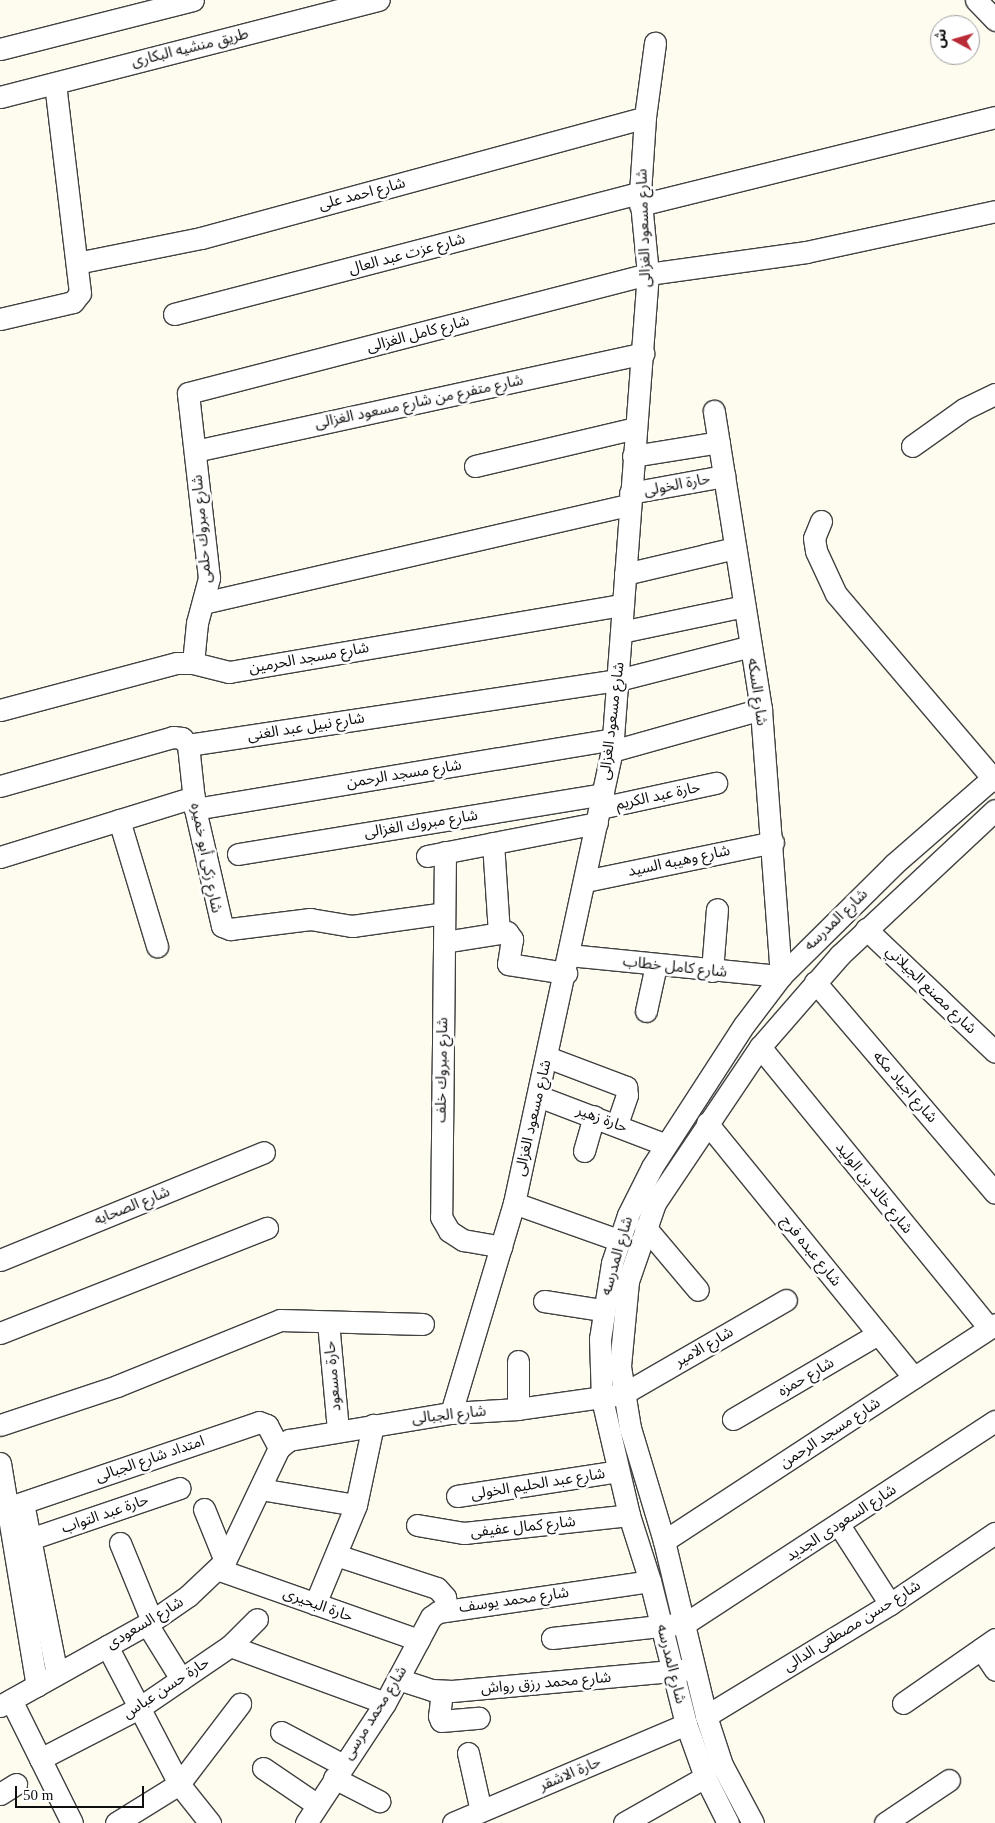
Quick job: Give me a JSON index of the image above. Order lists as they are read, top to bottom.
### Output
{
  "streets": {
    "street": [
      "طريق منشيه البكارى",
      "شارع احمد على",
      "شارع مسعود الغزالى",
      "شارع عزت عبد العال",
      "شارع كامل الغزالى",
      "شارع متفرع من شارع مسعود الغزالى",
      "حارة الخولى",
      "شارع مبروك حلمى",
      "شارع مسجد الحرمين",
      "شارع السكه",
      "شارع نبيل عبد الغنى",
      "شارع مسجد الرحمن",
      "حارة عبد الكريم",
      "شارع مبروك الغزالى",
      "شارع زكى أبو خميره",
      "شارع وهيبه السيد",
      "شارع المدرسه",
      "شارع كامل خطاب",
      "شارع مصنع الجيلاني",
      "شارع مبروك خلف",
      "شارع اجياد مكه",
      "حارة زهير",
      "شارع خالد بن الوليد",
      "شارع الصحابه",
      "شارع عبده فرج",
      "شارع الامير",
      "حارة مسعود",
      "شارع حمزه",
      "شارع الجبالى",
      "امتداد شارع الجبالى",
      "شارع عبد الحليم الخولى",
      "حارة عبد التواب",
      "شارع السعودى الجديد",
      "شارع كمال عفيفى",
      "شارع محمد يوسف",
      "حارة البحيرى",
      "شارع السعودى",
      "شارع حسن مصطفى الدالى",
      "شارع محمد رزق رواش",
      "حارة حسن عباس",
      "شارع محمد مرسى",
      "حارة الاشقر"
    ]
  },
  "crossings": [
    ["شارع احمد على", "شارع مسعود الغزالى"],
    ["شارع مسعود الغزالى", "شارع عزت عبد العال"],
    ["شارع مسعود الغزالى", "شارع كامل الغزالى"],
    ["شارع مسعود الغزالى", "شارع متفرع من شارع مسعود الغزالى"],
    ["شارع مسعود الغزالى", "حارة الخولى"],
    ["شارع مسعود الغزالى", "شارع مسجد الحرمين"],
    ["شارع مسعود الغزالى", "شارع نبيل عبد الغنى"],
    ["شارع مسعود الغزالى", "شارع مسجد الرحمن"],
    ["شارع مسعود الغزالى", "حارة عبد الكريم"],
    ["شارع مسعود الغزالى", "شارع مبروك الغزالى"],
    ["شارع مسعود الغزالى", "شارع وهيبه السيد"],
    ["شارع مسعود الغزالى", "شارع كامل خطاب"],
    ["شارع مسعود الغزالى", "شارع مبروك خلف"],
    ["شارع مسعود الغزالى", "حارة زهير"],
    ["شارع مسعود الغزالى", "شارع الجبالى"],
    ["شارع كامل الغزالى", "شارع مبروك حلمى"],
    ["شارع متفرع من شارع مسعود الغزالى", "شارع مبروك حلمى"],
    ["حارة الخولى", "شارع مبروك حلمى"],
    ["حارة الخولى", "شارع السكه"],
    ["شارع مبروك حلمى", "شارع مسجد الحرمين"],
    ["شارع السكه", "شارع نبيل عبد الغنى"],
    ["شارع السكه", "شارع مسجد الرحمن"],
    ["شارع السكه", "شارع وهيبه السيد"],
    ["شارع السكه", "شارع المدرسه"],
    ["شارع السكه", "شارع كامل خطاب"],
    ["شارع نبيل عبد الغنى", "شارع زكى أبو خميره"],
    ["شارع مسجد الرحمن", "شارع زكى أبو خميره"],
    ["شارع مسجد الرحمن", "شارع المدرسه"],
    ["شارع مسجد الرحمن", "شارع خالد بن الوليد"],
    ["شارع مسجد الرحمن", "شارع عبده فرج"],
    ["حارة عبد الكريم", "شارع مبروك الغزالى"],
    ["حارة عبد الكريم", "شارع مبروك خلف"],
    ["شارع مبروك الغزالى", "شارع مبروك خلف"],
    ["شارع زكى أبو خميره", "شارع مبروك خلف"],
    ["شارع المدرسه", "شارع كامل خطاب"],
    ["شارع المدرسه", "شارع مصنع الجيلاني"],
    ["شارع المدرسه", "شارع اجياد مكه"],
    ["شارع المدرسه", "حارة زهير"],
    ["شارع المدرسه", "شارع خالد بن الوليد"],
    ["شارع المدرسه", "شارع عبده فرج"],
    ["شارع المدرسه", "شارع الامير"],
    ["شارع المدرسه", "شارع الجبالى"],
    ["شارع المدرسه", "شارع عبد الحليم الخولى"],
    ["شارع المدرسه", "شارع السعودى الجديد"],
    ["شارع المدرسه", "شارع كمال عفيفى"],
    ["شارع المدرسه", "شارع محمد يوسف"],
    ["شارع المدرسه", "شارع حسن مصطفى الدالى"],
    ["شارع المدرسه", "شارع محمد رزق رواش"],
    ["شارع المدرسه", "حارة الاشقر"],
    ["شارع عبده فرج", "شارع حمزه"],
    ["شارع الامير", "شارع الجبالى"],
    ["حارة مسعود", "شارع الجبالى"],
    ["شارع الجبالى", "امتداد شارع الجبالى"],
    ["شارع الجبالى", "شارع السعودى"],
    ["امتداد شارع الجبالى", "شارع السعودى"],
    ["شارع محمد يوسف", "شارع محمد مرسى"],
    ["حارة البحيرى", "شارع السعودى"],
    ["حارة البحيرى", "شارع محمد مرسى"],
    ["شارع حسن مصطفى الدالى", "حارة الاشقر"],
    ["شارع محمد رزق رواش", "شارع محمد مرسى"]
  ],
  "scale_bar": "50 m",
  "north": "left"
}
